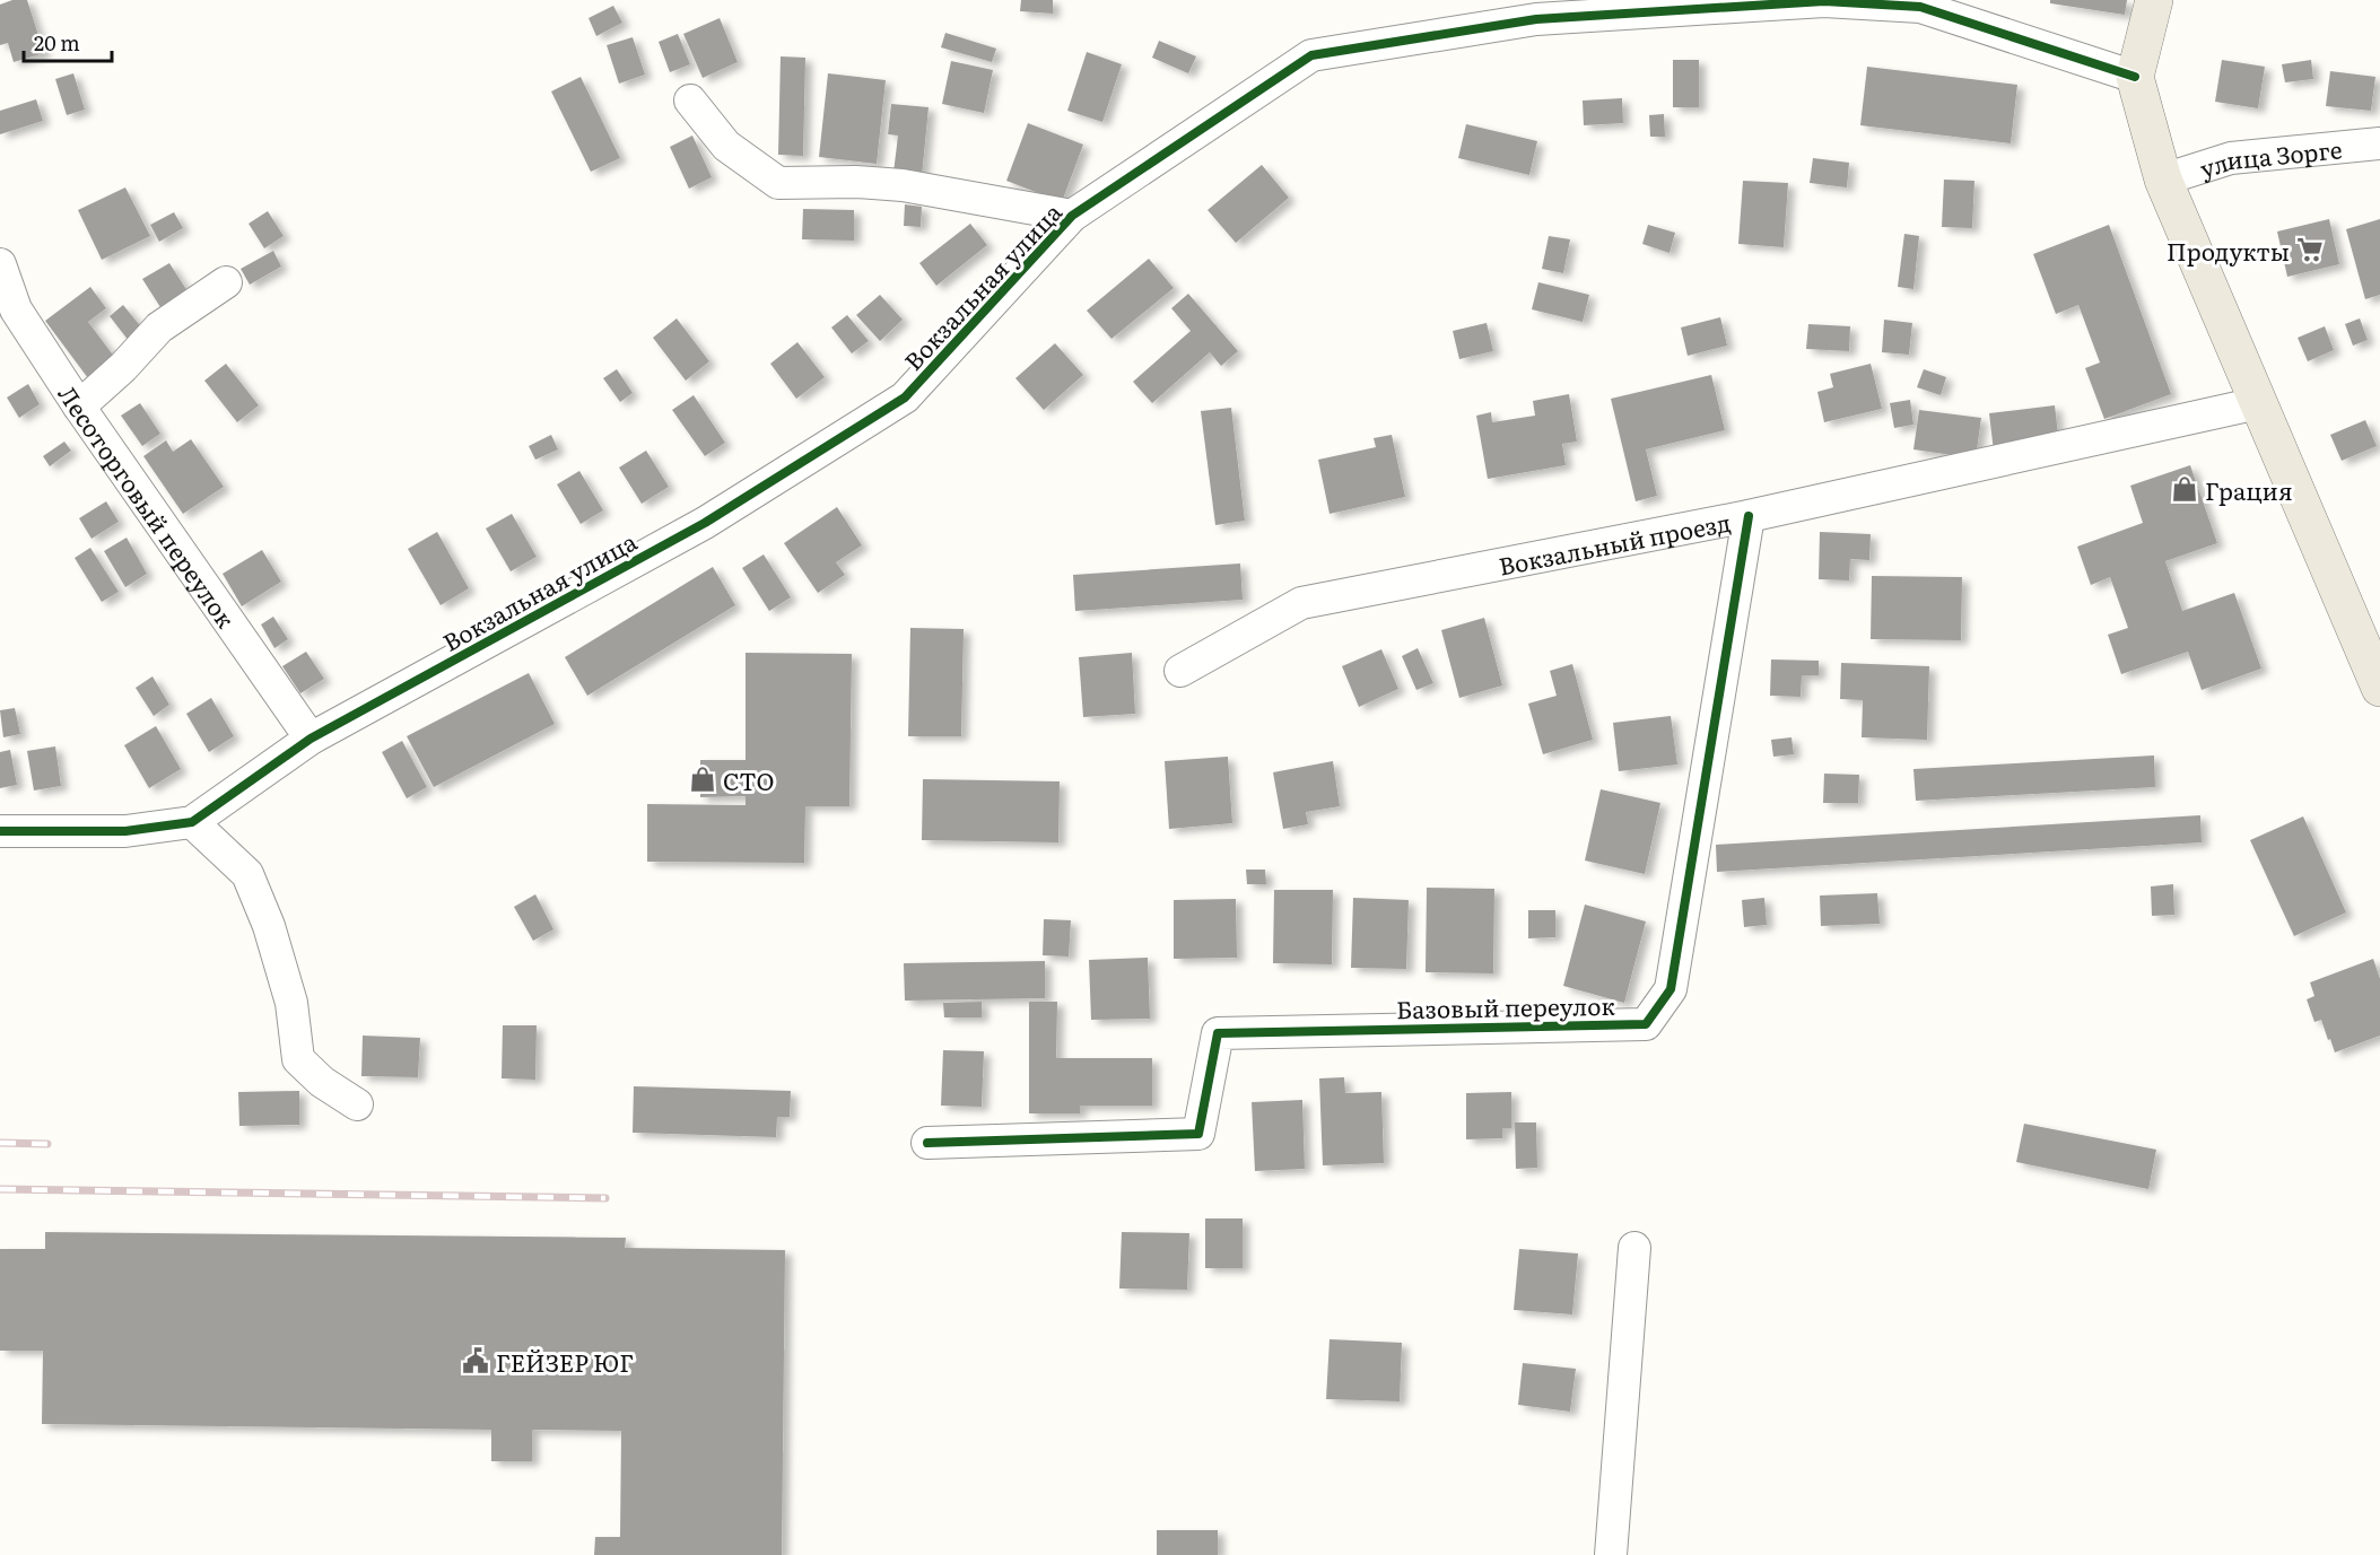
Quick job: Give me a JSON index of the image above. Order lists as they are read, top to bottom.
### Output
{
  "streets": {
    "street": [
      "улица Зорге",
      "Вокзальная улица",
      "Лесоторговый переулок",
      "Вокзальный проезд",
      "Базовый переулок"
    ]
  },
  "crossings": [
    ["Вокзальная улица", "Лесоторговый переулок"],
    ["Вокзальный проезд", "Базовый переулок"]
  ],
  "places": {
    "supermarket": ["Продукты"],
    "shop": ["Грация", "СТО"],
    "public building": ["ГЕЙЗЕР ЮГ"]
  },
  "scale_bar": "20 m"
}
